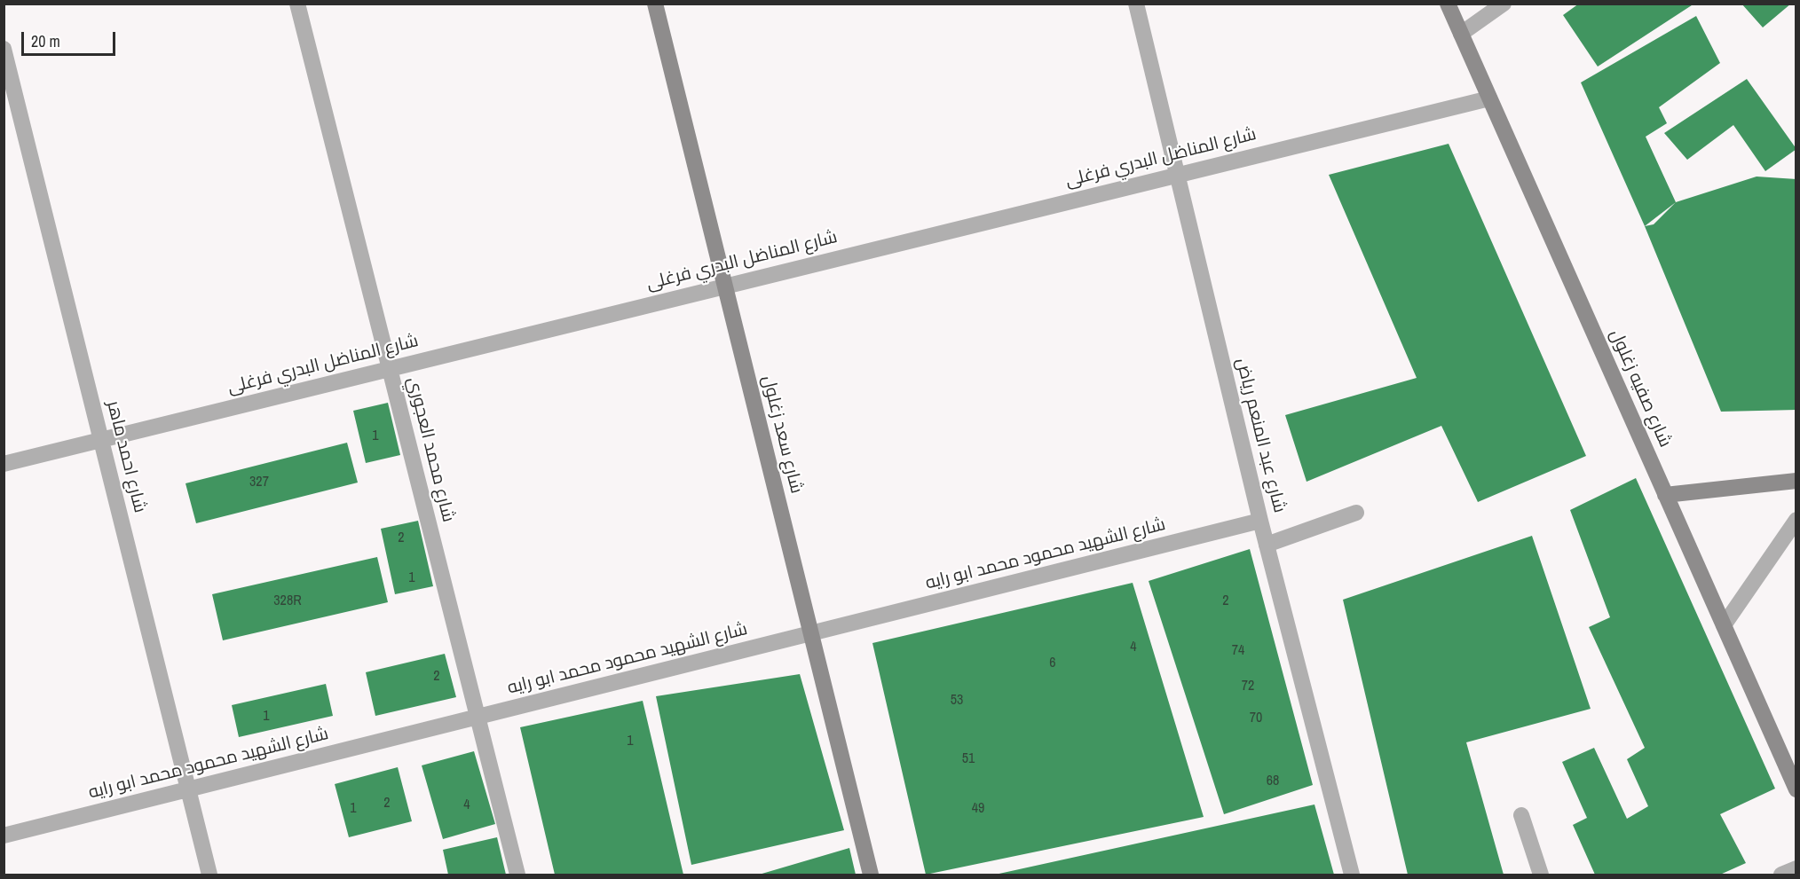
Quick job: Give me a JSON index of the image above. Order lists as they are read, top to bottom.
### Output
{
  "streets": {
    "street": [
      "شارع المناضل البدري فرغلى",
      "شارع صفيه زغلول",
      "شارع سعد زغلول",
      "شارع عبد المنعم رياض",
      "شارع محمد العجوري",
      "شارع احمد ماهر",
      "شارع الشهيد محمود محمد ابو رايه"
    ]
  },
  "crossings": [
    ["شارع المناضل البدري فرغلى", "شارع صفيه زغلول"],
    ["شارع المناضل البدري فرغلى", "شارع سعد زغلول"],
    ["شارع المناضل البدري فرغلى", "شارع عبد المنعم رياض"],
    ["شارع المناضل البدري فرغلى", "شارع محمد العجوري"],
    ["شارع المناضل البدري فرغلى", "شارع احمد ماهر"],
    ["شارع سعد زغلول", "شارع الشهيد محمود محمد ابو رايه"],
    ["شارع عبد المنعم رياض", "شارع الشهيد محمود محمد ابو رايه"],
    ["شارع محمد العجوري", "شارع الشهيد محمود محمد ابو رايه"],
    ["شارع احمد ماهر", "شارع الشهيد محمود محمد ابو رايه"]
  ],
  "house_numbers": [
    "1",
    "327",
    "2",
    "1",
    "328R",
    "2",
    "4",
    "74",
    "6",
    "2",
    "72",
    "53",
    "1",
    "70",
    "1",
    "51",
    "68",
    "2",
    "4",
    "1",
    "49"
  ],
  "scale_bar": "20 m"
}
